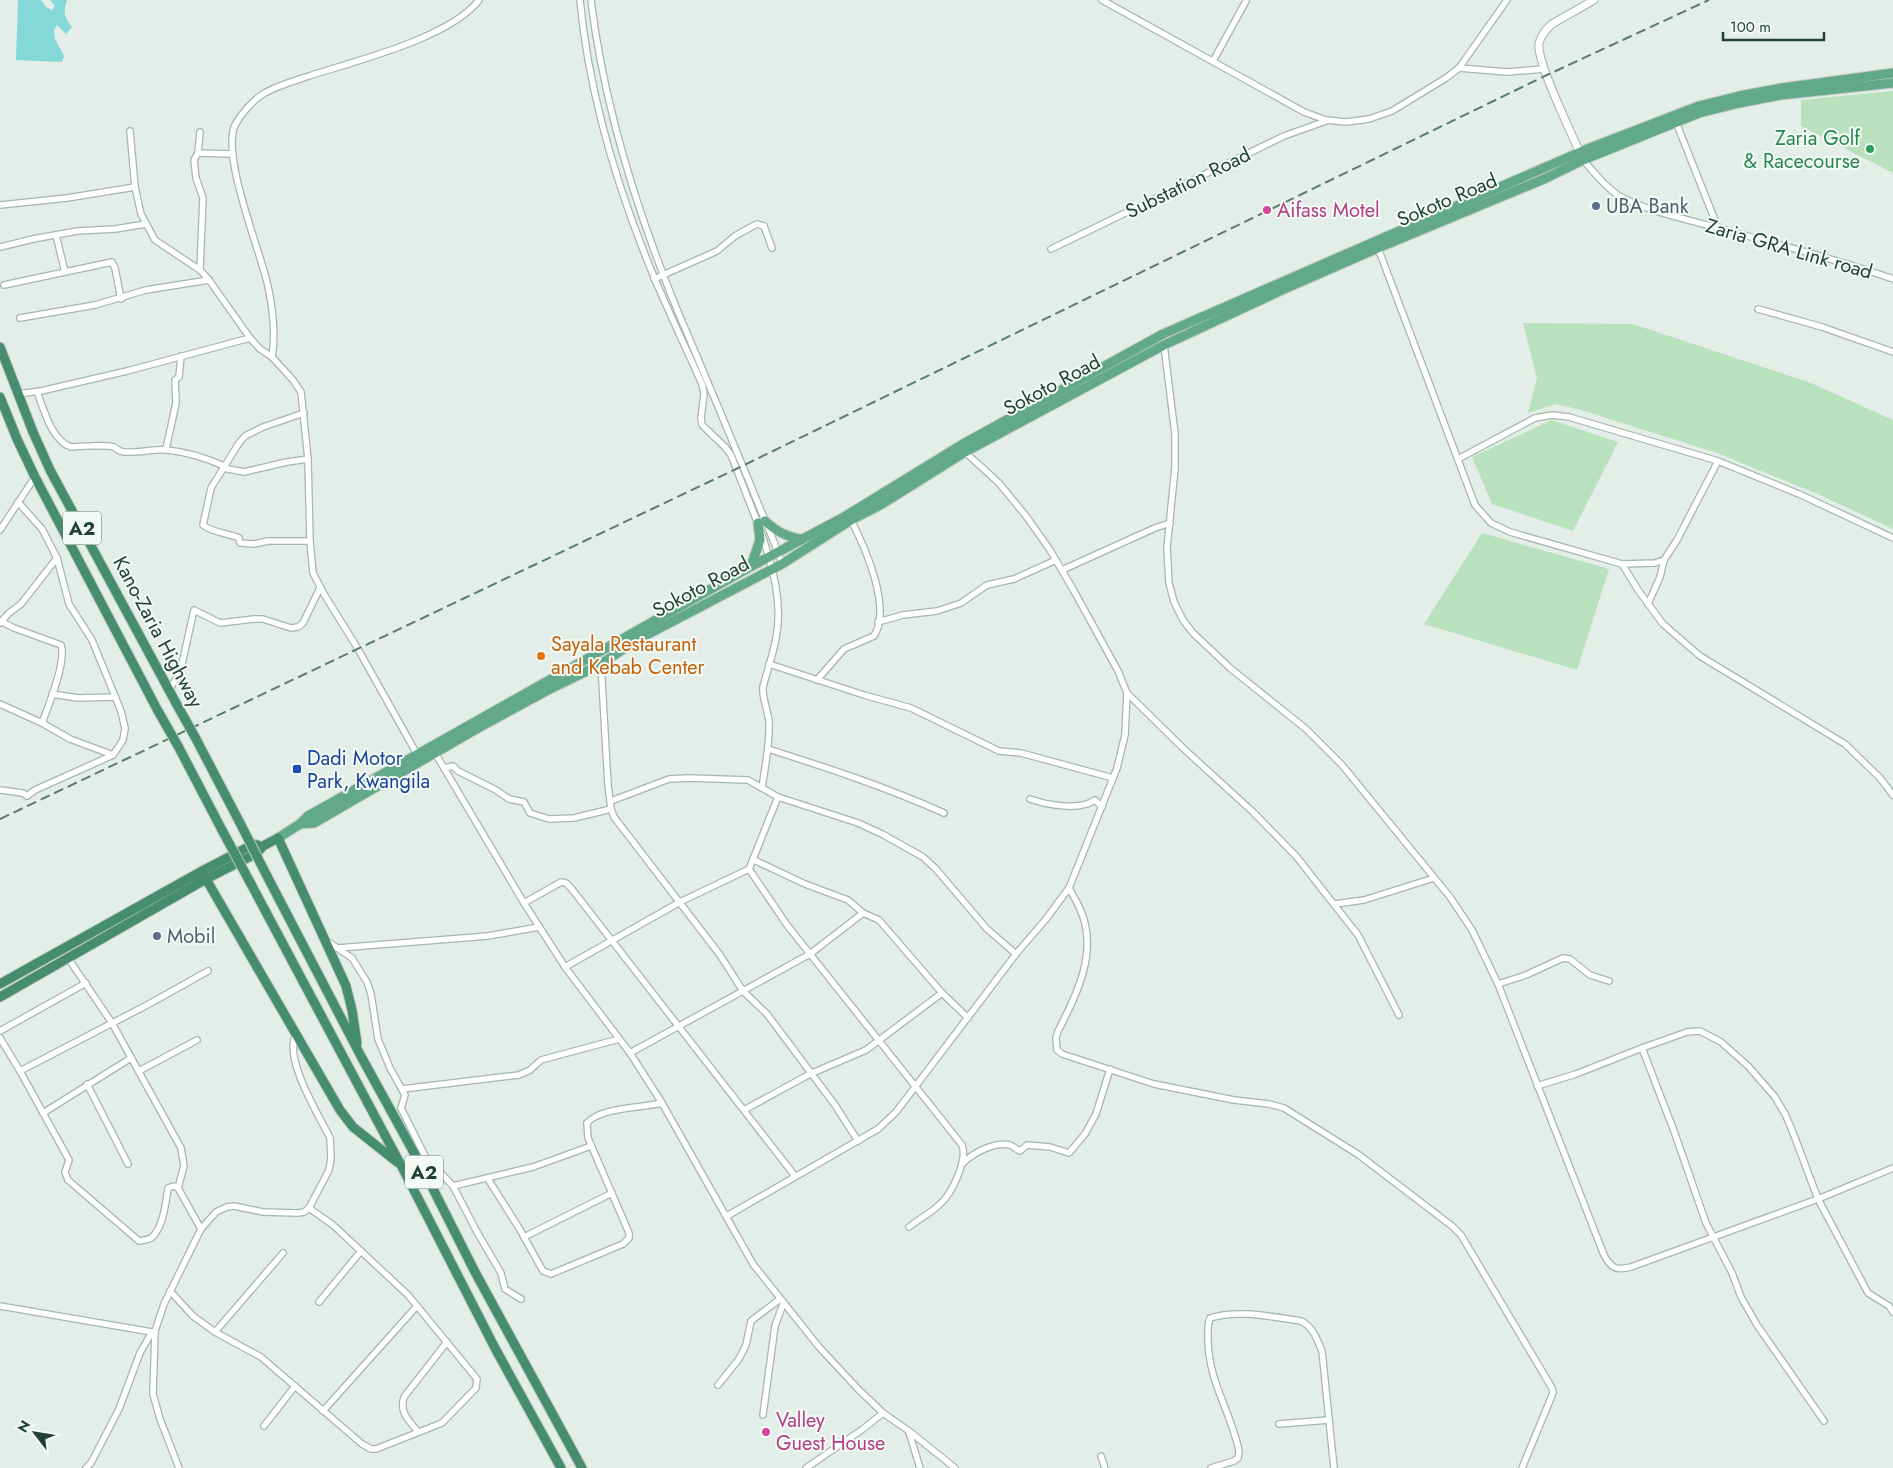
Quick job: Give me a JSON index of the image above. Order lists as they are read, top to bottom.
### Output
{
  "streets": {
    "highway": ["A2", "Kano-Zaria Highway"],
    "main road": ["Sokoto Road"],
    "street": ["Substation Road", "Zaria GRA Link road"]
  },
  "crossings": [
    ["Sokoto Road", "Zaria GRA Link road"],
    ["A2", "Kano-Zaria Highway"]
  ],
  "places": {
    "other": [
      "Zaria Golf & Racecourse",
      "UBA Bank",
      "Aifass Motel",
      "Sayala Restaurant and Kebab Center",
      "Mobil",
      "Valley Guest House"
    ],
    "transit": ["Dadi Motor Park, Kwangila"]
  },
  "scale_bar": "100 m",
  "north": "top left"
}
